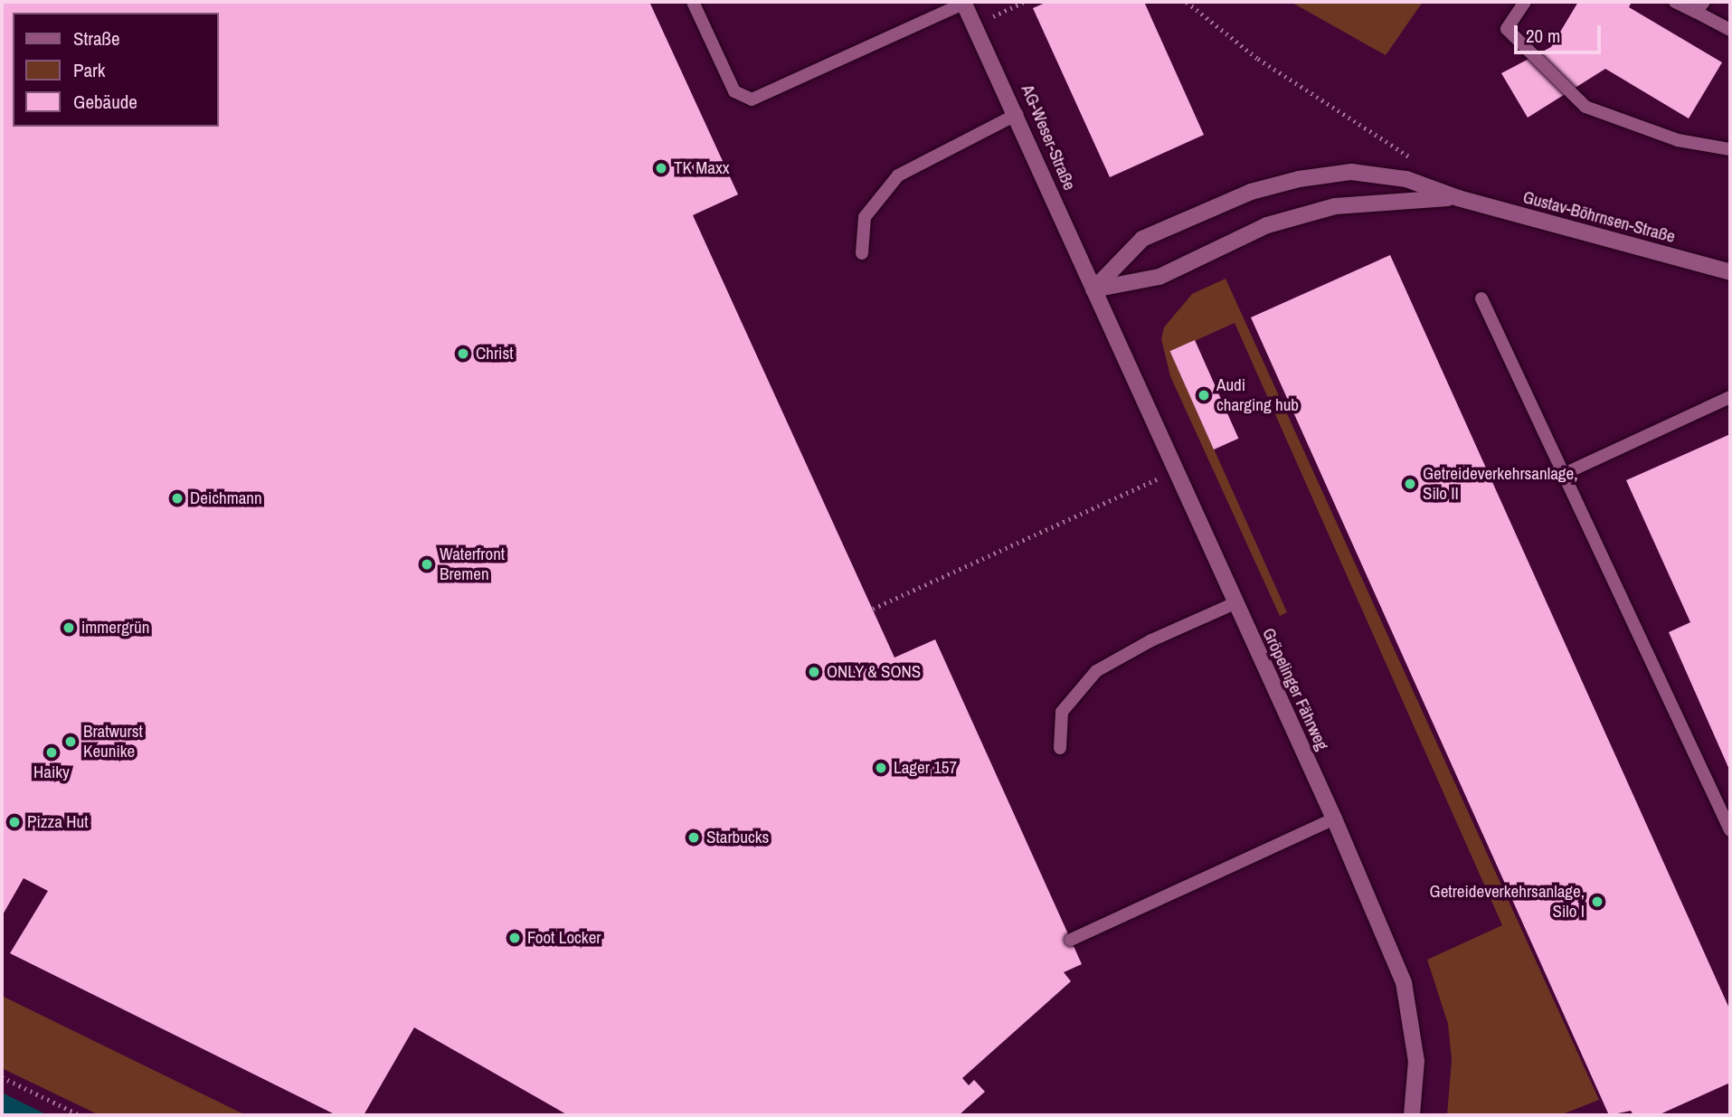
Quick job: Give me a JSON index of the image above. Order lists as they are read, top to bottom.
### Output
{
  "streets": {
    "street": ["AG-Weser-Straße", "Gustav-Böhrnsen-Straße", "Gröpelinger Fährweg"]
  },
  "crossings": [
    ["AG-Weser-Straße", "Gustav-Böhrnsen-Straße"],
    ["AG-Weser-Straße", "Gröpelinger Fährweg"],
    ["Gustav-Böhrnsen-Straße", "Gröpelinger Fährweg"]
  ],
  "places": [
    "TK Maxx",
    "Christ",
    "Audi charging hub",
    "Getreideverkehrsanlage, Silo II",
    "Deichmann",
    "Waterfront Bremen",
    "immergrün",
    "ONLY & SONS",
    "Bratwurst Keunike",
    "Haiky",
    "Lager 157",
    "Pizza Hut",
    "Starbucks",
    "Getreideverkehrsanlage, Silo I",
    "Foot Locker"
  ],
  "legend": ["Straße", "Park", "Gebäude"],
  "scale_bar": "20 m"
}
